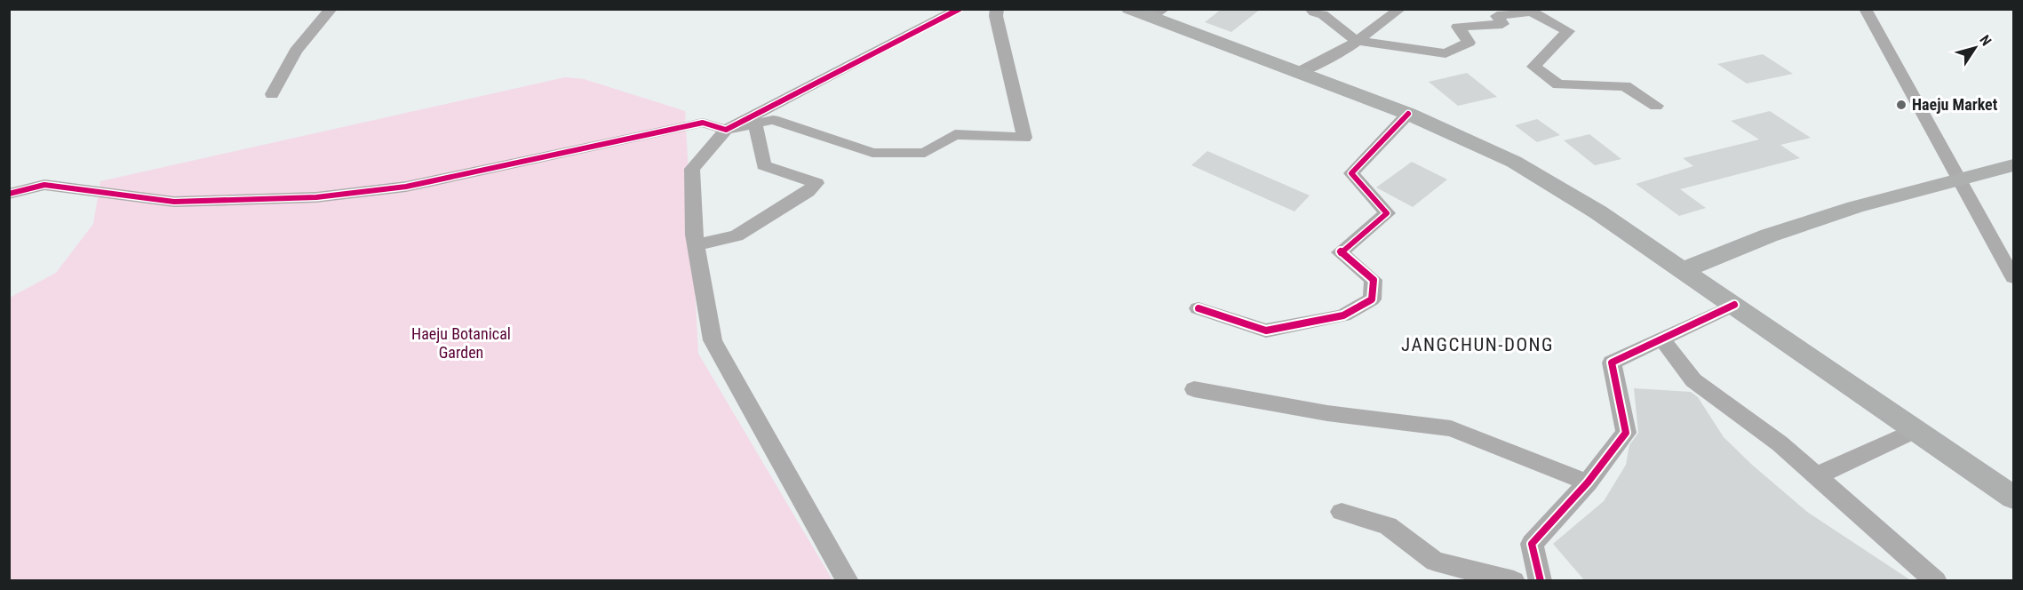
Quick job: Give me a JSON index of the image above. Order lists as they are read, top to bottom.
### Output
{
  "districts": ["JANGCHUN-DONG"],
  "parks": ["Haeju Botanical Garden"],
  "places": ["Haeju Market"],
  "north": "top right"
}
